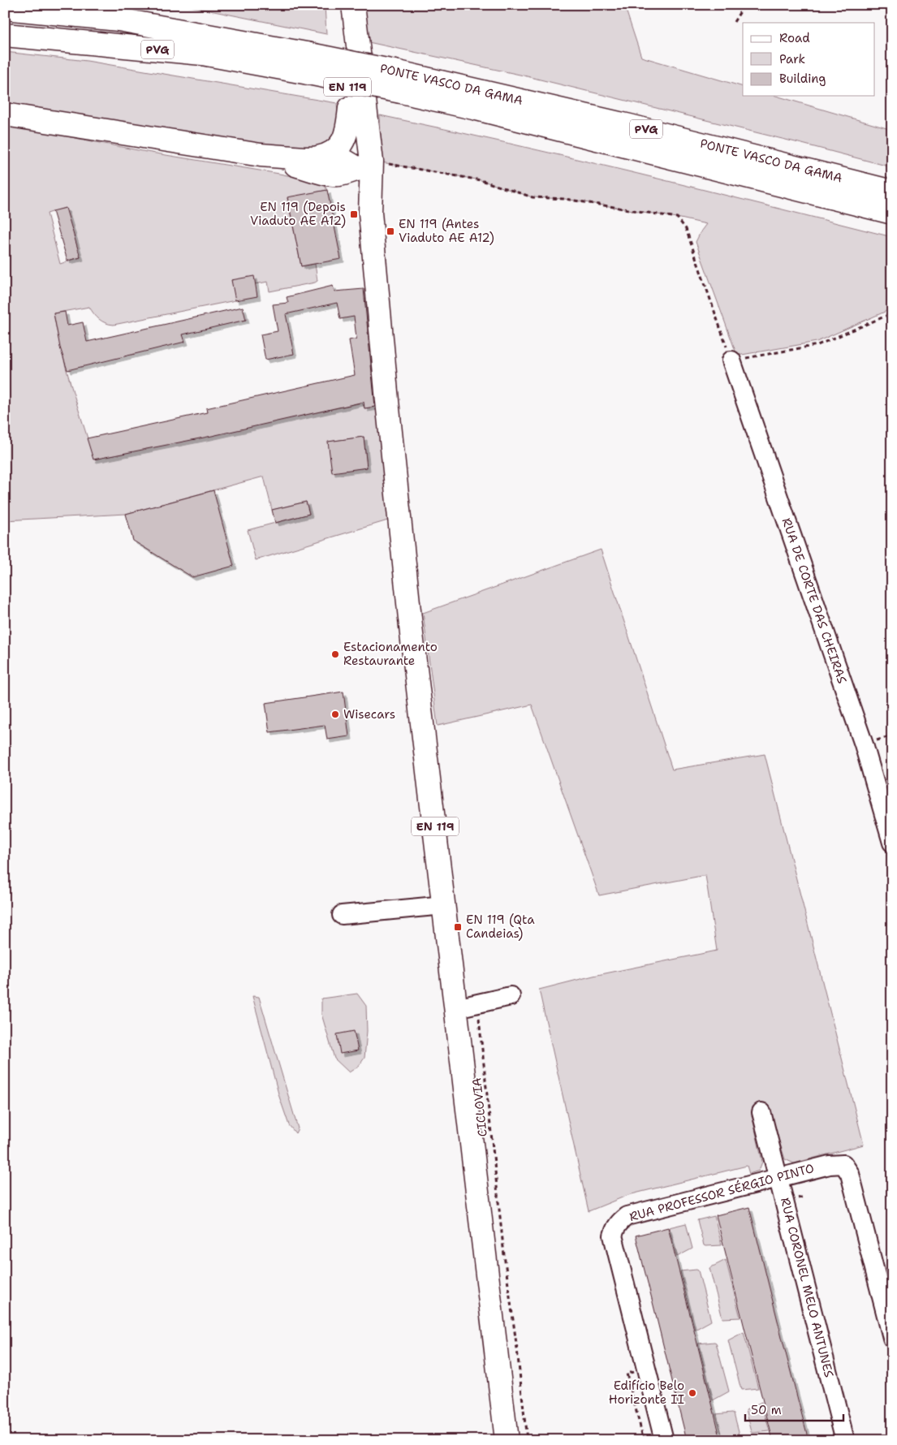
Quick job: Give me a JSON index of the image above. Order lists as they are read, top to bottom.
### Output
{
  "streets": {
    "main road": ["PVG", "PONTE VASCO DA GAMA", "EN 119"],
    "street": ["RUA DE CORTE DAS CHEIRAS", "RUA PROFESSOR SÉRGIO PINTO", "RUA CORONEL MELO ANTUNES"],
    "path": ["CICLOVIA"]
  },
  "crossings": [
    ["RUA PROFESSOR SÉRGIO PINTO", "RUA CORONEL MELO ANTUNES"]
  ],
  "places": {
    "transit": ["EN 119 (Depois Viaduto AE A12)", "EN 119 (Antes Viaduto AE A12)", "EN 119 (Qta Candeias)"],
    "other": ["Estacionamento Restaurante", "Wisecars", "Edifício Belo Horizonte II"]
  },
  "legend": ["Road", "Park", "Building"],
  "scale_bar": "50 m"
}
